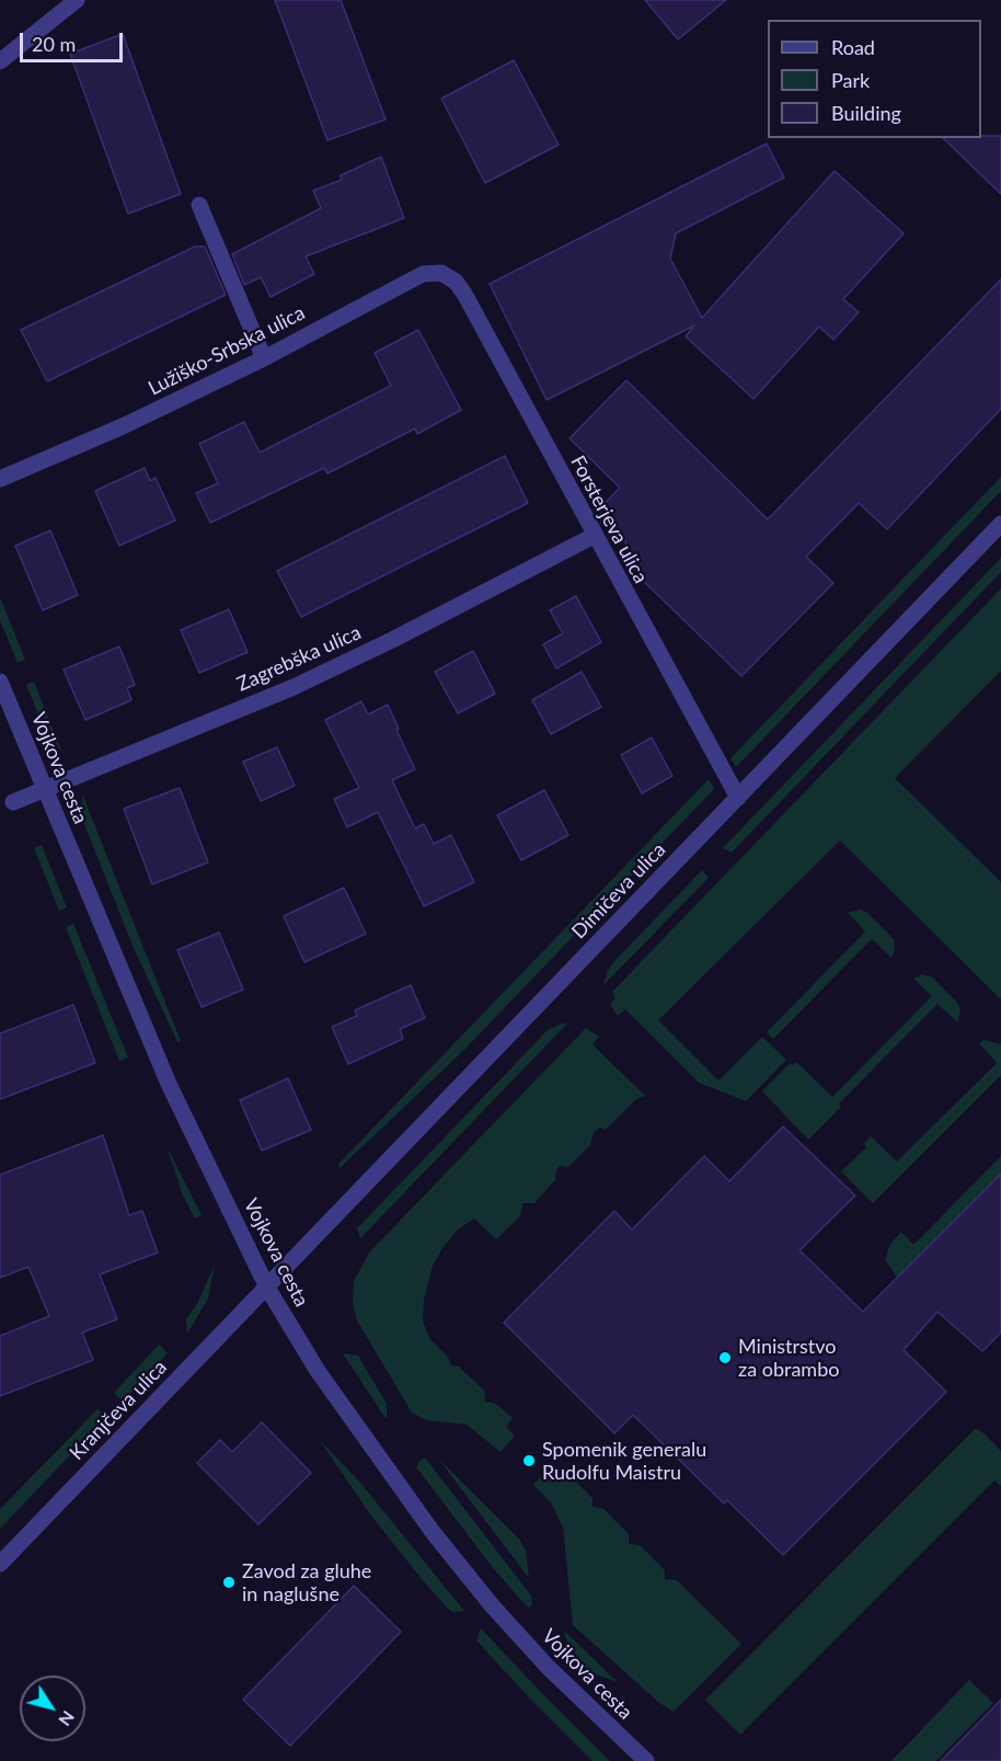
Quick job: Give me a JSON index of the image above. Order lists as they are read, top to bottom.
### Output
{
  "streets": {
    "street": [
      "Lužiško-Srbska ulica",
      "Forsterjeva ulica",
      "Zagrebška ulica",
      "Vojkova cesta",
      "Dimičeva ulica",
      "Kranjčeva ulica"
    ]
  },
  "crossings": [
    ["Lužiško-Srbska ulica", "Forsterjeva ulica"],
    ["Forsterjeva ulica", "Zagrebška ulica"],
    ["Forsterjeva ulica", "Dimičeva ulica"],
    ["Zagrebška ulica", "Vojkova cesta"],
    ["Vojkova cesta", "Dimičeva ulica"],
    ["Vojkova cesta", "Kranjčeva ulica"],
    ["Dimičeva ulica", "Kranjčeva ulica"]
  ],
  "places": ["Ministrstvo za obrambo", "Spomenik generalu Rudolfu Maistru", "Zavod za gluhe in naglušne"],
  "legend": ["Road", "Park", "Building"],
  "scale_bar": "20 m",
  "north": "bottom right"
}
